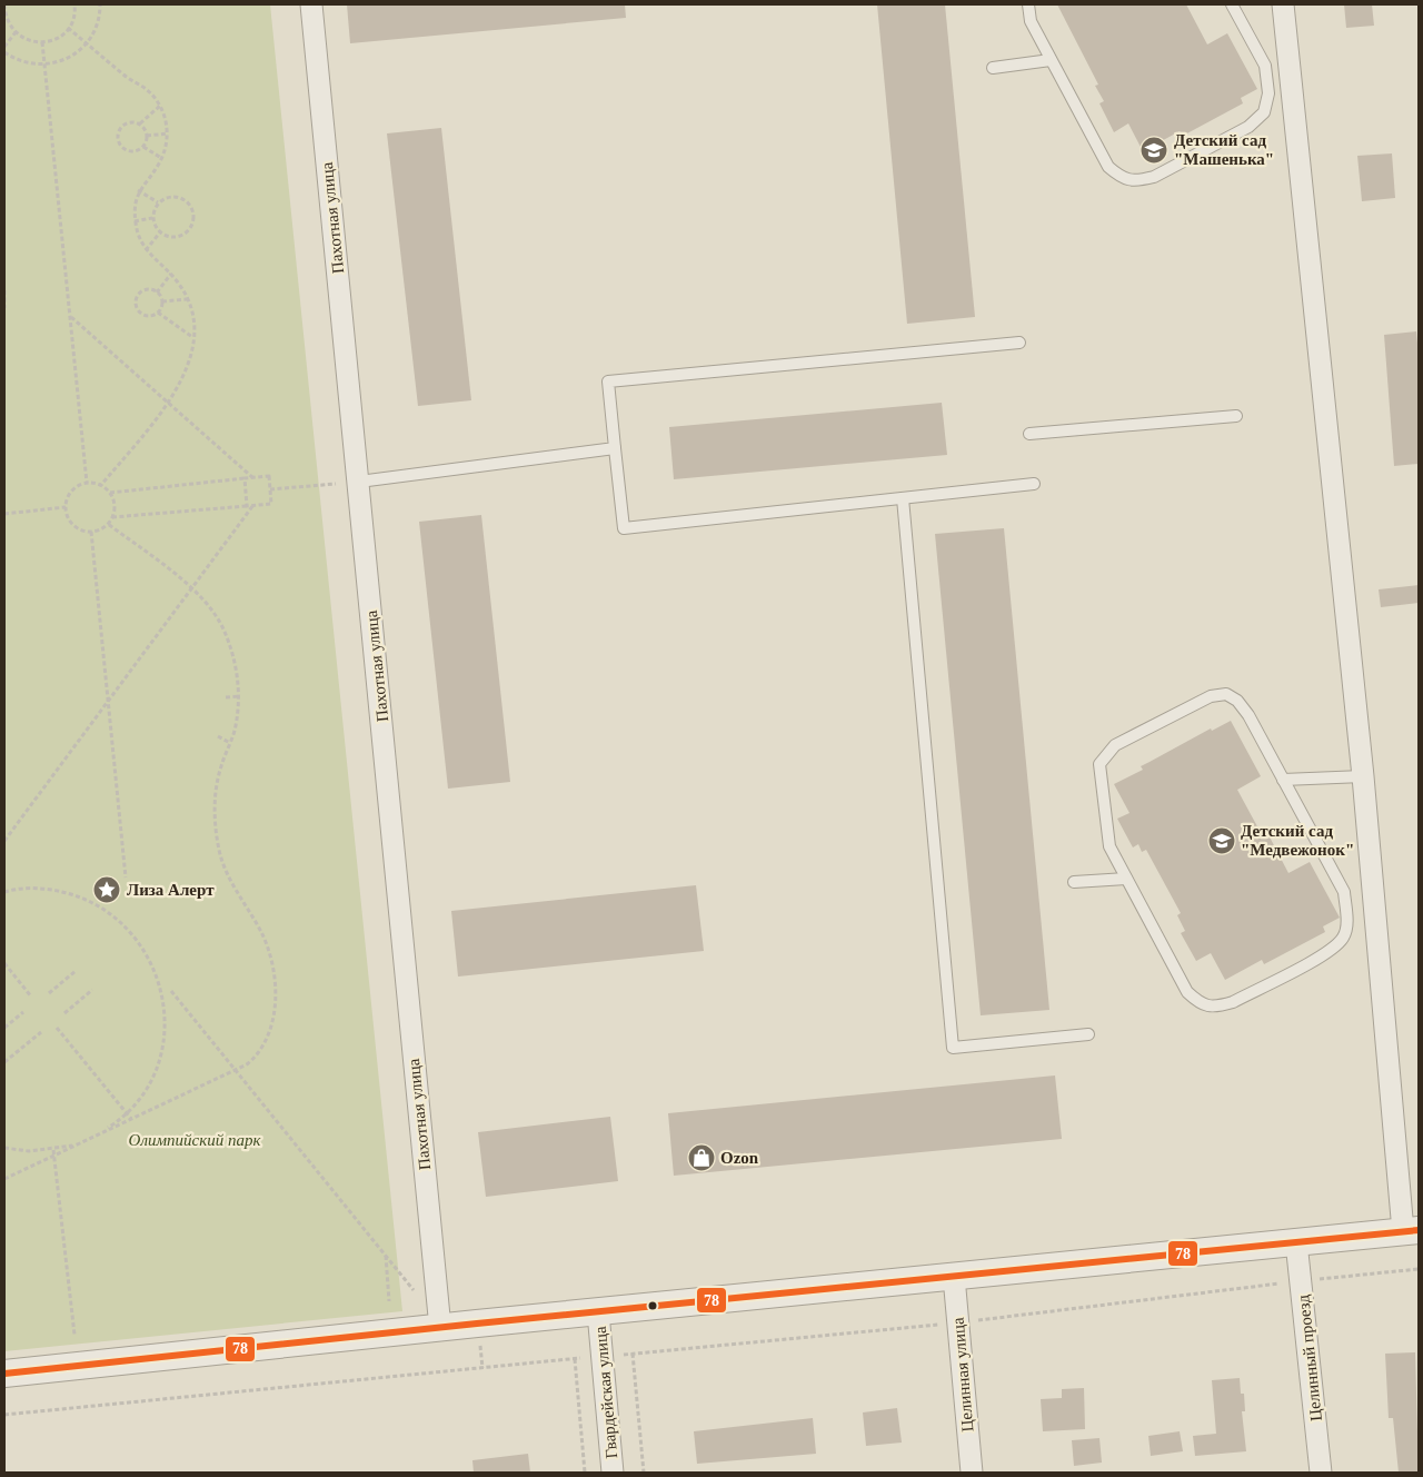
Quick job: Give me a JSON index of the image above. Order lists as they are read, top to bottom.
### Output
{
  "streets": {
    "street": [
      "Пахотная улица",
      "Целинный проезд",
      "Целинная улица",
      "Гвардейская улица"
    ]
  },
  "parks": ["Олимпийский парк"],
  "places": {
    "school or university": ["Детский сад \"Машенька\"", "Детский сад \"Медвежонок\""],
    "place": ["Лиза Алерт"],
    "shop": ["Ozon"]
  },
  "lines": ["transit line 78"]
}
